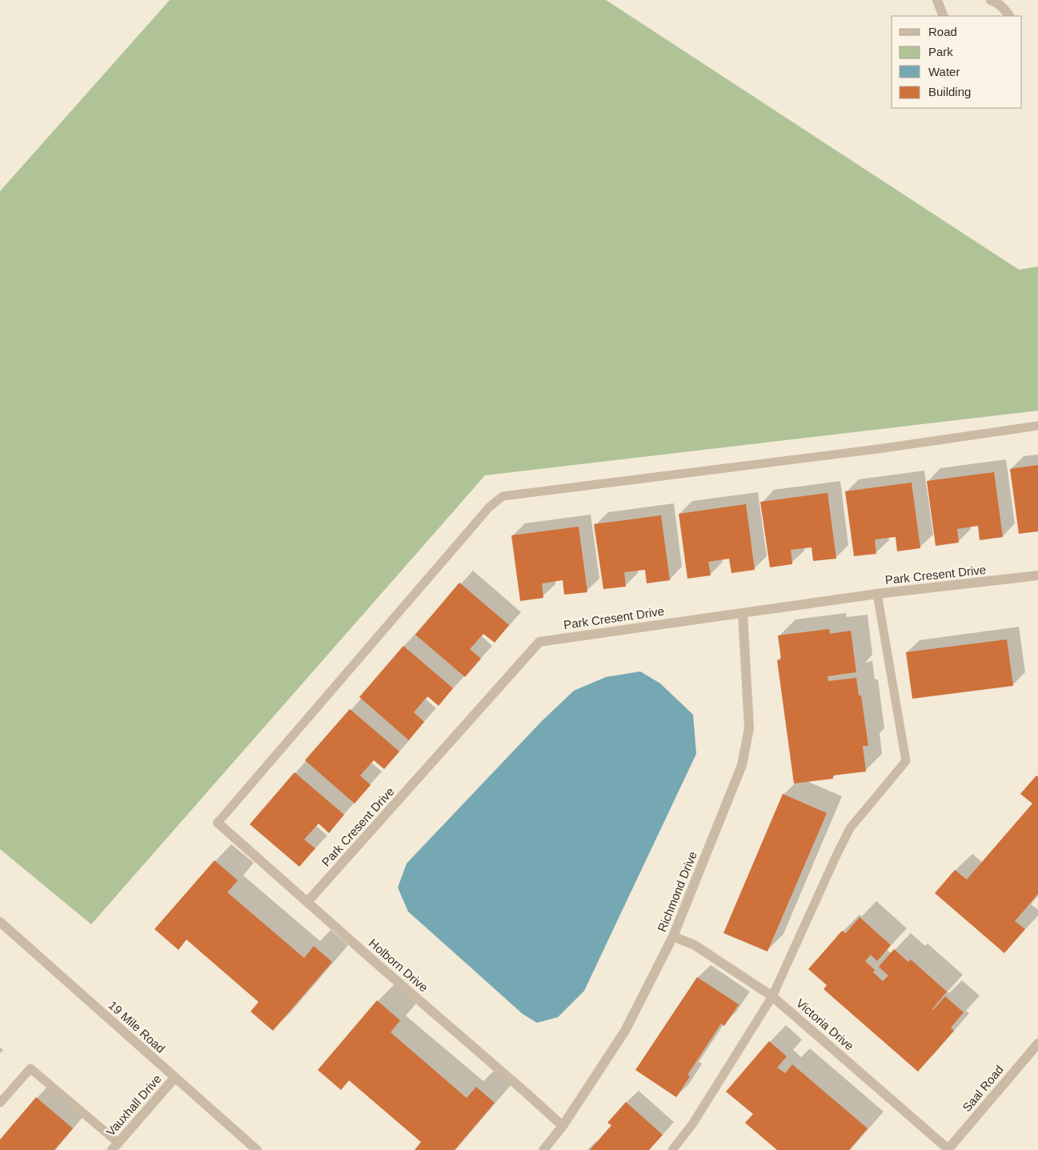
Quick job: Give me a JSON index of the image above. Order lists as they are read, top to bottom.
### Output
{
  "streets": {
    "street": [
      "Park Cresent Drive",
      "Richmond Drive",
      "Holborn Drive",
      "Victoria Drive",
      "19 Mile Road",
      "Saal Road",
      "Vauxhall Drive"
    ]
  },
  "crossings": [
    ["Park Cresent Drive", "Richmond Drive"],
    ["Park Cresent Drive", "Holborn Drive"],
    ["Richmond Drive", "Holborn Drive"],
    ["Richmond Drive", "Victoria Drive"],
    ["Victoria Drive", "Saal Road"],
    ["19 Mile Road", "Vauxhall Drive"]
  ],
  "legend": [
    "Road",
    "Park",
    "Water",
    "Building"
  ]
}
